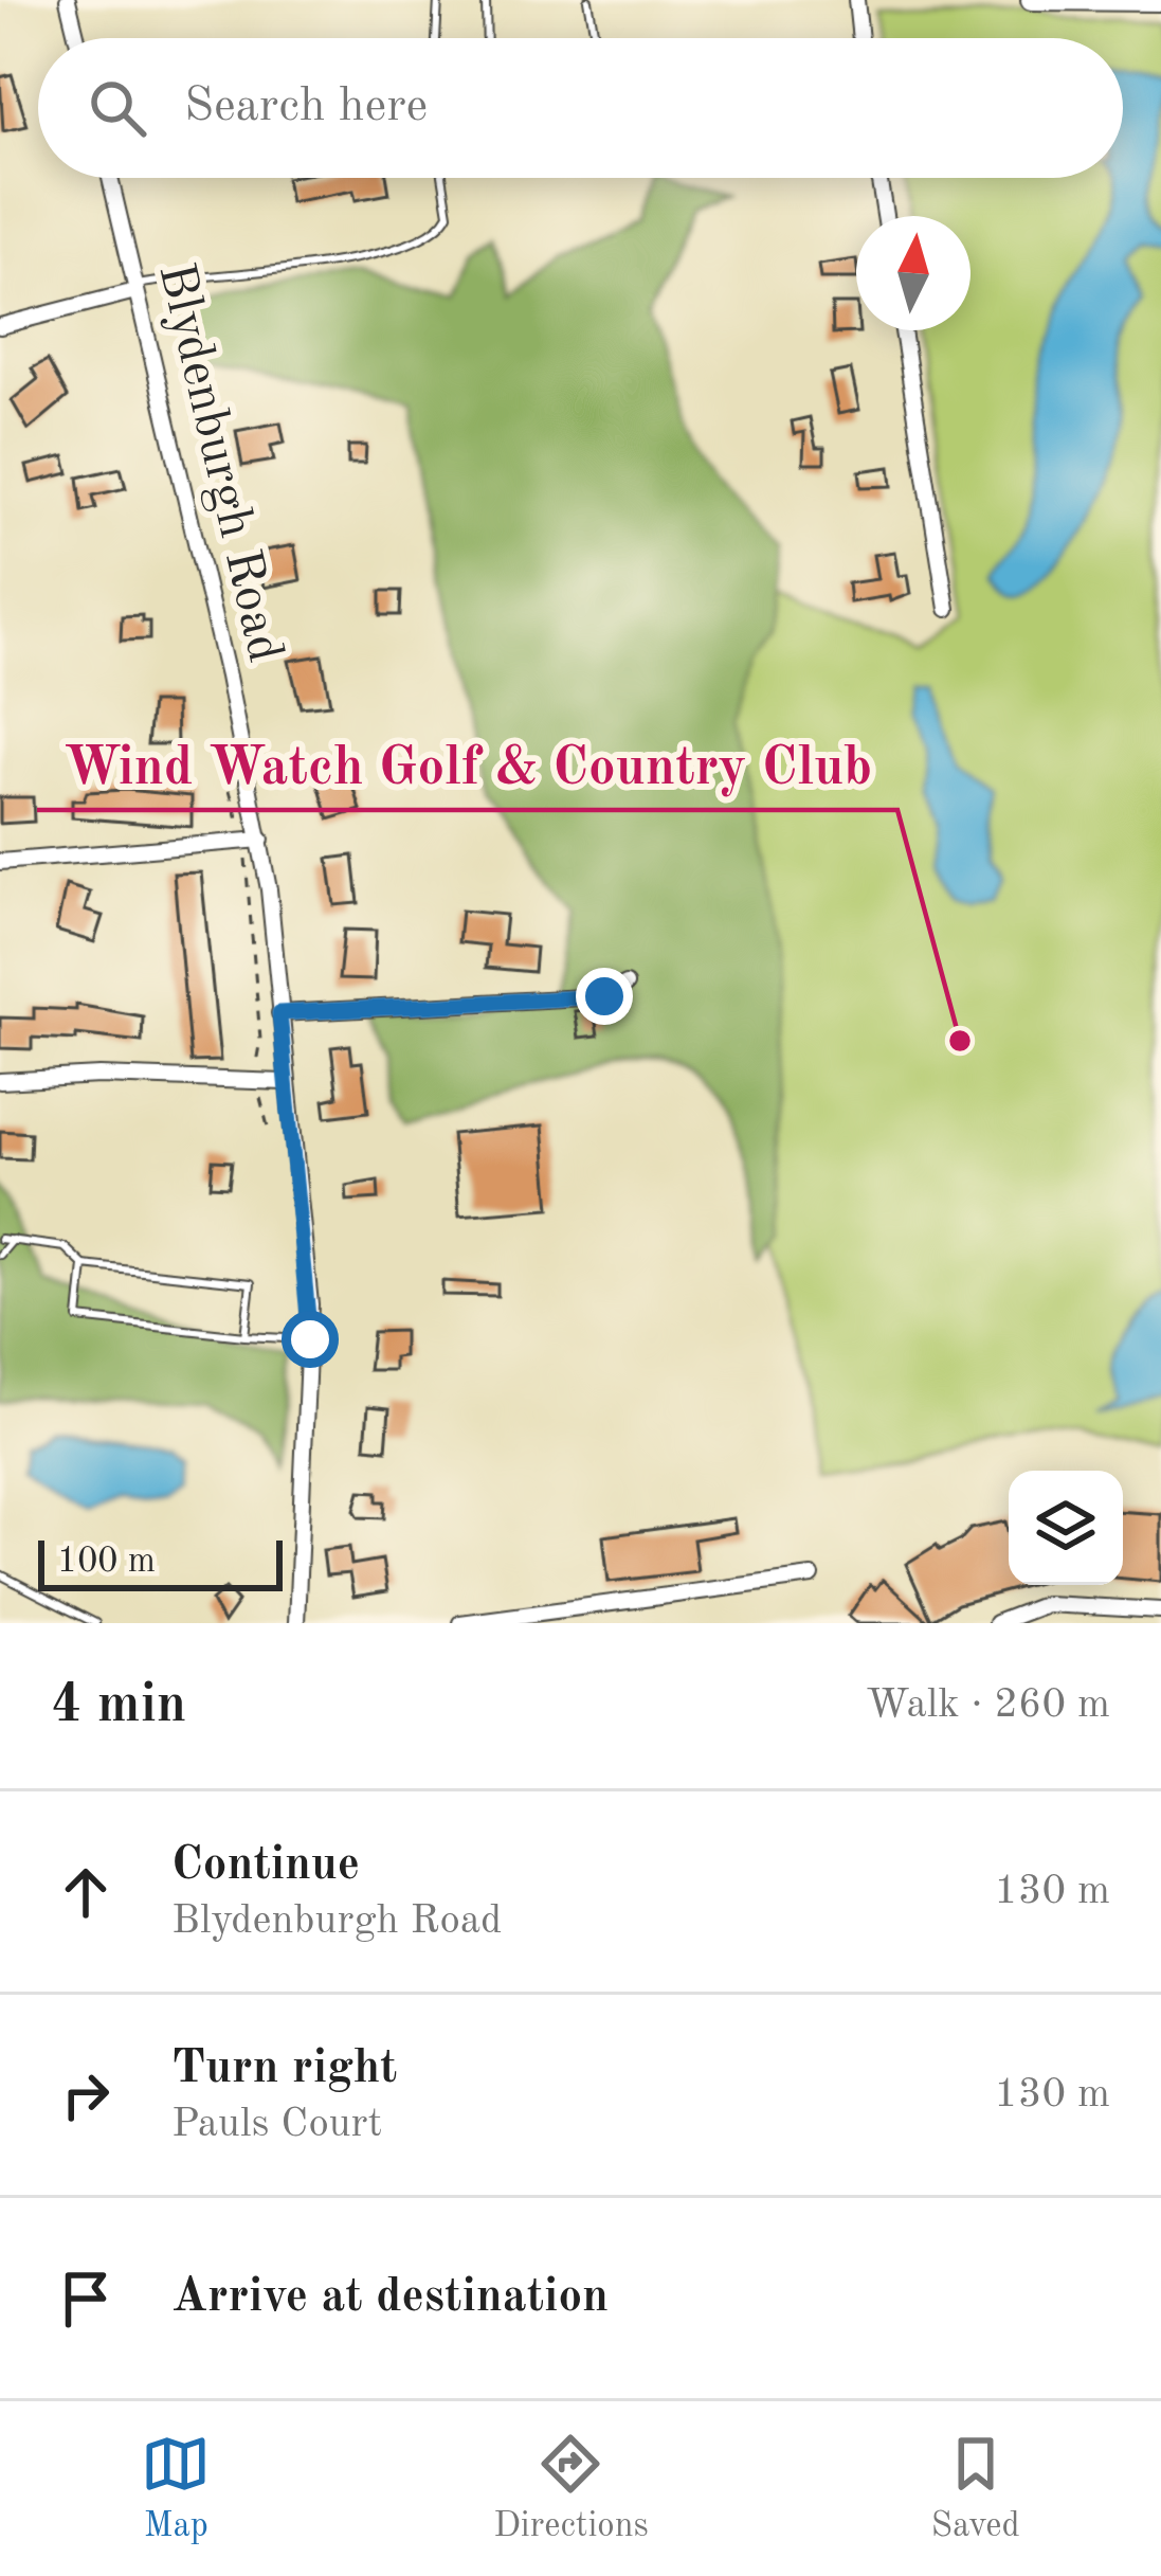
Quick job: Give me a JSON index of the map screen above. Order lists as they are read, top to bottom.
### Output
{
  "streets": {
    "street": ["Blydenburgh Road"]
  },
  "places": ["Wind Watch Golf & Country Club"],
  "scale_bar": "100 m",
  "north": "top",
  "page": {
    "search": "Search here",
    "scale": "100 m",
    "heading": ["4 min", "Walk · 260 m"],
    "list": [
      ["Continue", "Blydenburgh Road", "130 m"],
      ["Turn right", "Pauls Court", "130 m"],
      "Arrive at destination"
    ],
    "nav": ["Map", "Directions", "Saved"]
  }
}
